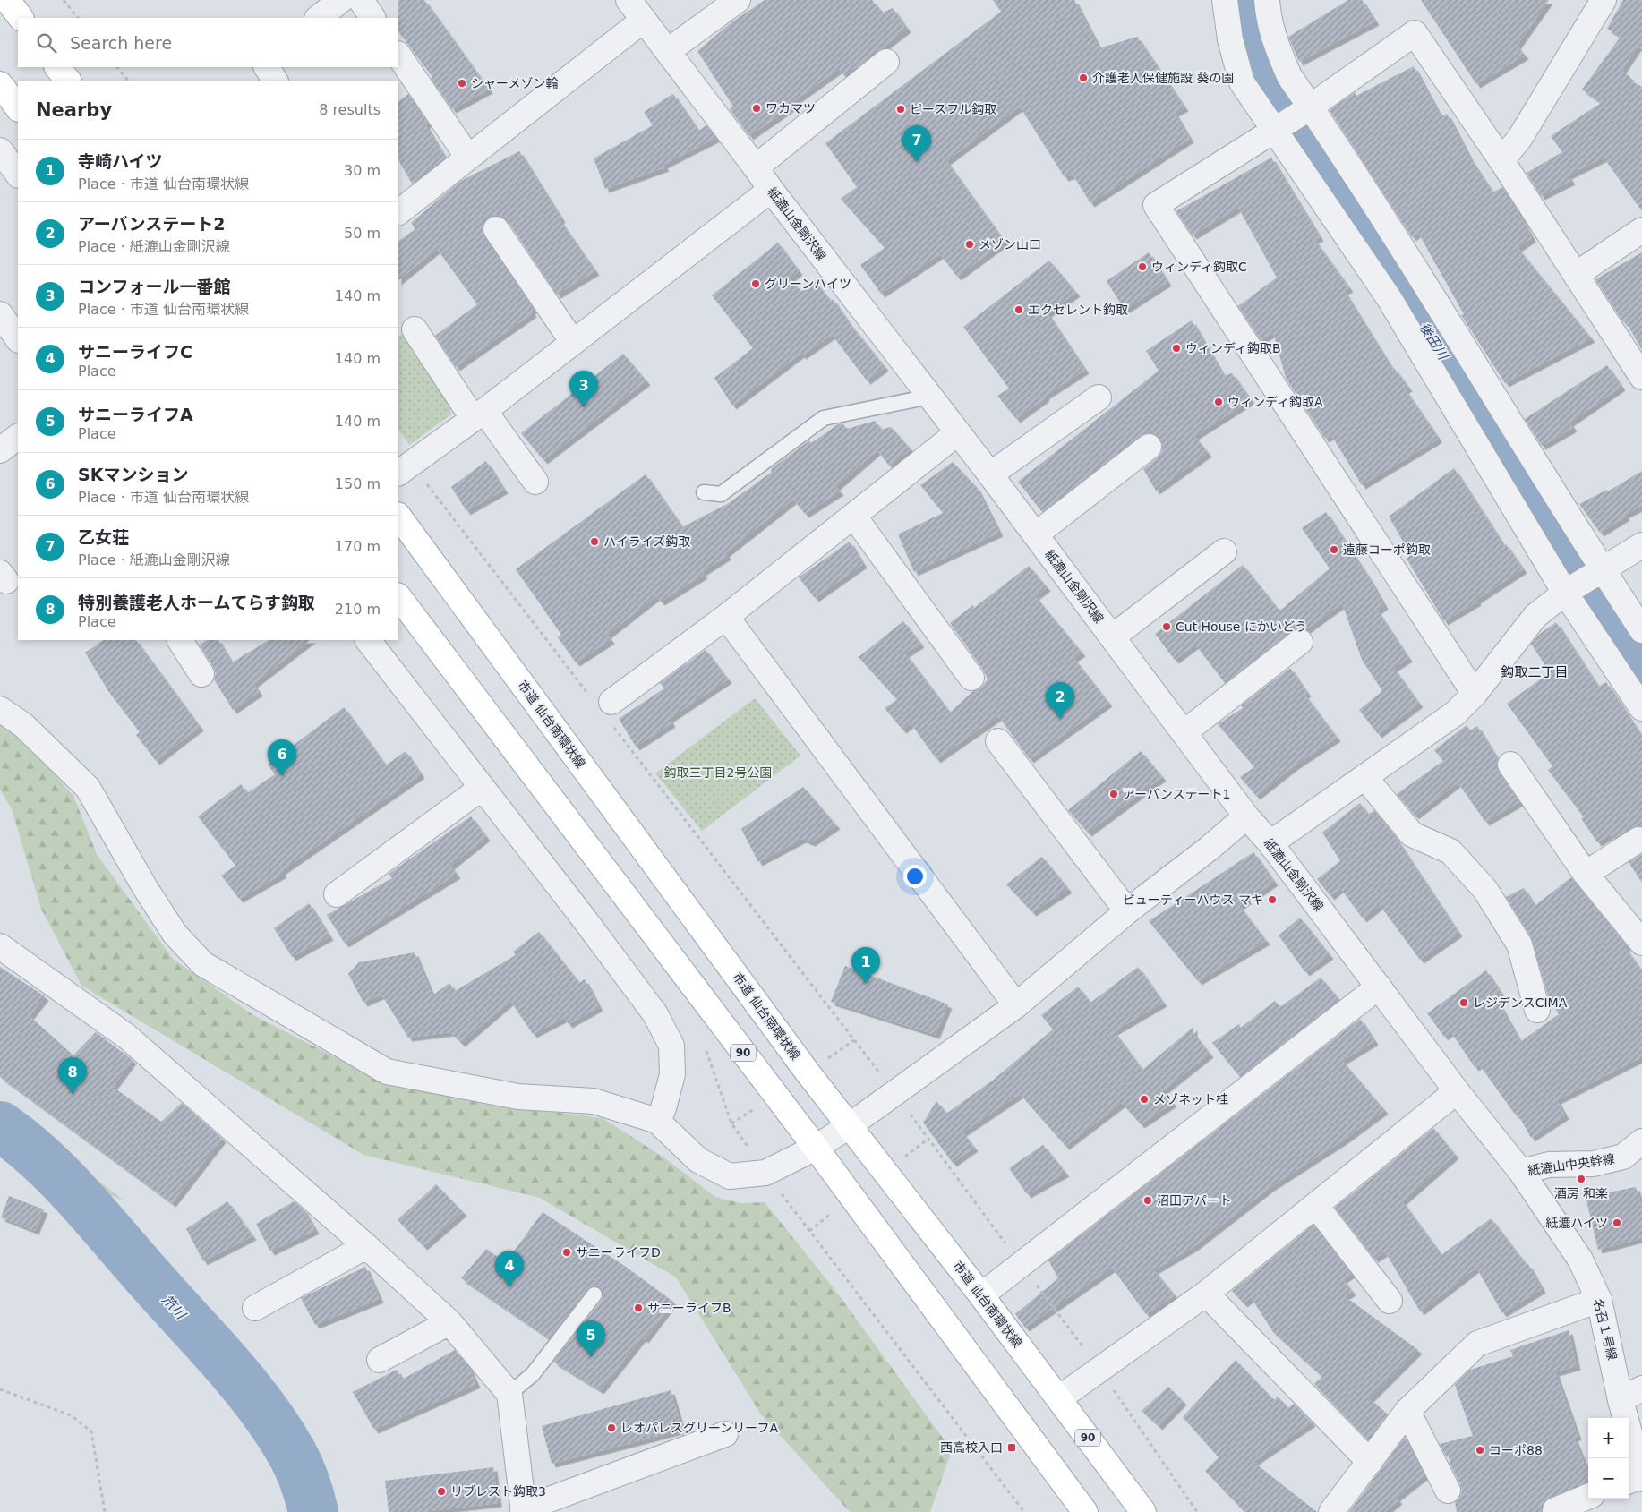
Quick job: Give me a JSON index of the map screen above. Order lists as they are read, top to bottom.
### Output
{
  "streets": {
    "main road": ["市道 仙台南環状線", "90"],
    "street": ["紙漉山金剛沢線", "紙漉山中央幹線", "名召１号線"]
  },
  "crossings": [
    ["紙漉山金剛沢線", "紙漉山中央幹線"],
    ["紙漉山金剛沢線", "名召１号線"],
    ["紙漉山中央幹線", "名召１号線"]
  ],
  "districts": ["鈎取二丁目"],
  "water": ["後田川", "笊川"],
  "parks": ["鈎取三丁目2号公園"],
  "places": {
    "other": [
      "介護老人保健施設 葵の園",
      "シャーメゾン輪",
      "ワカマツ",
      "ピースフル鈎取",
      "メゾン山口",
      "ウィンディ鈎取C",
      "グリーンハイツ",
      "エクセレント鈎取",
      "ウィンディ鈎取B",
      "ウィンディ鈎取A",
      "ハイライズ鈎取",
      "遠藤コーポ鈎取",
      "Cut House にかいどう",
      "アーバンステート1",
      "ビューティーハウス マキ",
      "レジデンスCIMA",
      "メゾネット桂",
      "酒房 和楽",
      "沼田アパート",
      "紙漉ハイツ",
      "サニーライフD",
      "サニーライフB",
      "レオパレスグリーンリーフA",
      "コーポ88",
      "リブレスト鈎取3"
    ],
    "transit": ["西高校入口"]
  },
  "page": {
    "search": "Search here",
    "heading": ["Nearby", "8 results"],
    "pins": [
      "7",
      "3",
      "2",
      "6",
      "1",
      "8",
      "4",
      "5"
    ],
    "list": [
      {
        "mark": "1",
        "name": "寺崎ハイツ",
        "note": "Place · 市道 仙台南環状線",
        "value": "30 m"
      },
      {
        "mark": "2",
        "name": "アーバンステート2",
        "note": "Place · 紙漉山金剛沢線",
        "value": "50 m"
      },
      {
        "mark": "3",
        "name": "コンフォール一番館",
        "note": "Place · 市道 仙台南環状線",
        "value": "140 m"
      },
      {
        "mark": "4",
        "name": "サニーライフC",
        "note": "Place",
        "value": "140 m"
      },
      {
        "mark": "5",
        "name": "サニーライフA",
        "note": "Place",
        "value": "140 m"
      },
      {
        "mark": "6",
        "name": "SKマンション",
        "note": "Place · 市道 仙台南環状線",
        "value": "150 m"
      },
      {
        "mark": "7",
        "name": "乙女荘",
        "note": "Place · 紙漉山金剛沢線",
        "value": "170 m"
      },
      {
        "mark": "8",
        "name": "特別養護老人ホームてらす鈎取",
        "note": "Place",
        "value": "210 m"
      }
    ],
    "map_buttons": ["+", "−"]
  }
}
